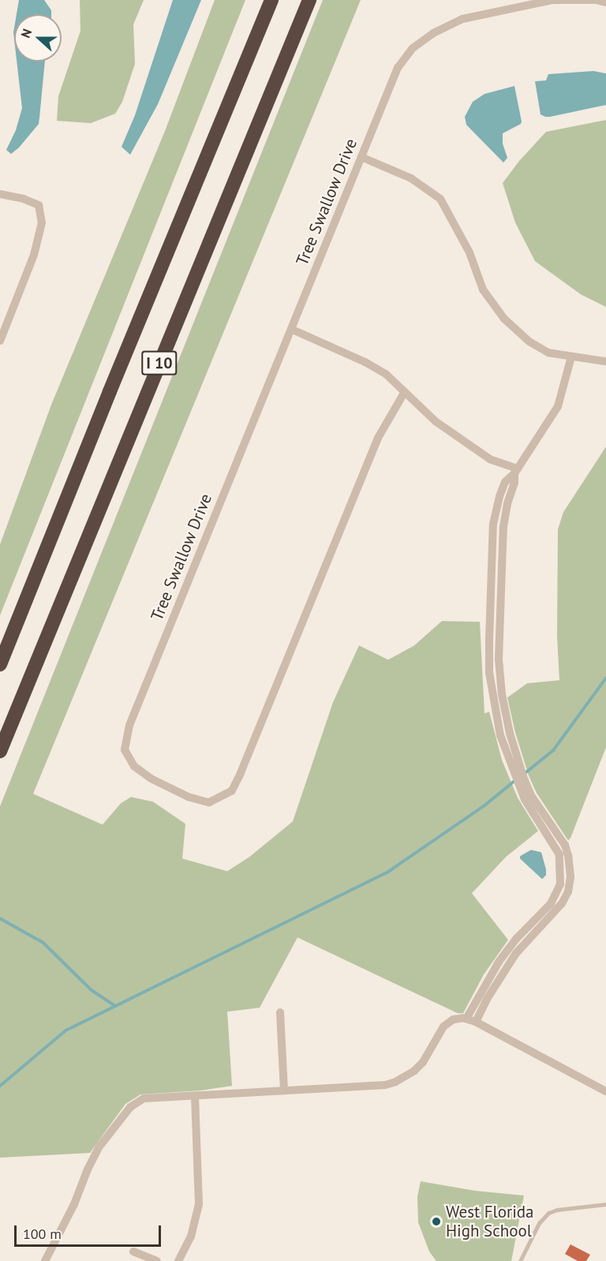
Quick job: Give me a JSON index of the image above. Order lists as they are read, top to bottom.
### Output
{
  "streets": {
    "highway": ["I 10"],
    "street": ["Tree Swallow Drive"]
  },
  "places": ["West Florida High School"],
  "scale_bar": "100 m",
  "north": "left"
}
